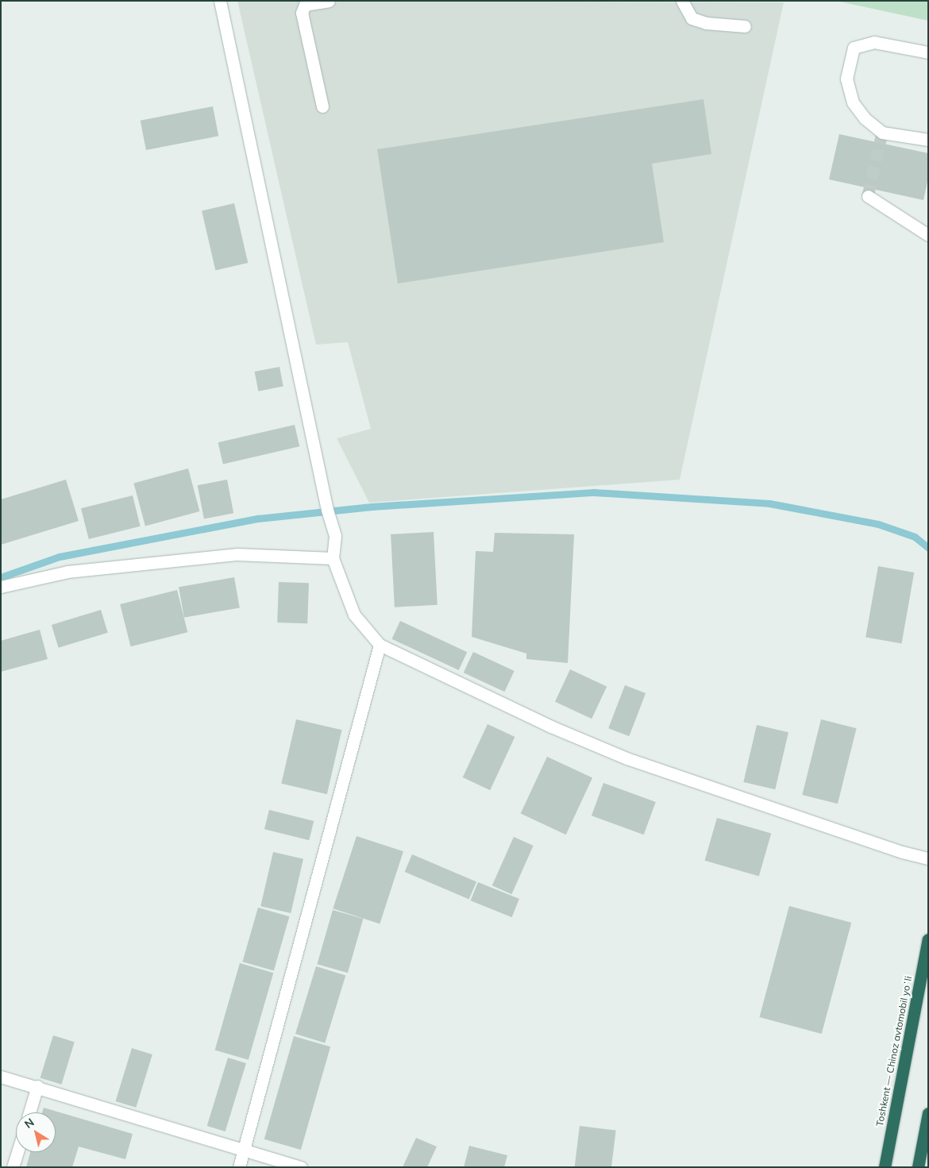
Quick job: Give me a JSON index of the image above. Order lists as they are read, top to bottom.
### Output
{
  "streets": {
    "highway": ["Toshkent — Chinoz avtomobil yoʻli"]
  },
  "north": "top left"
}
